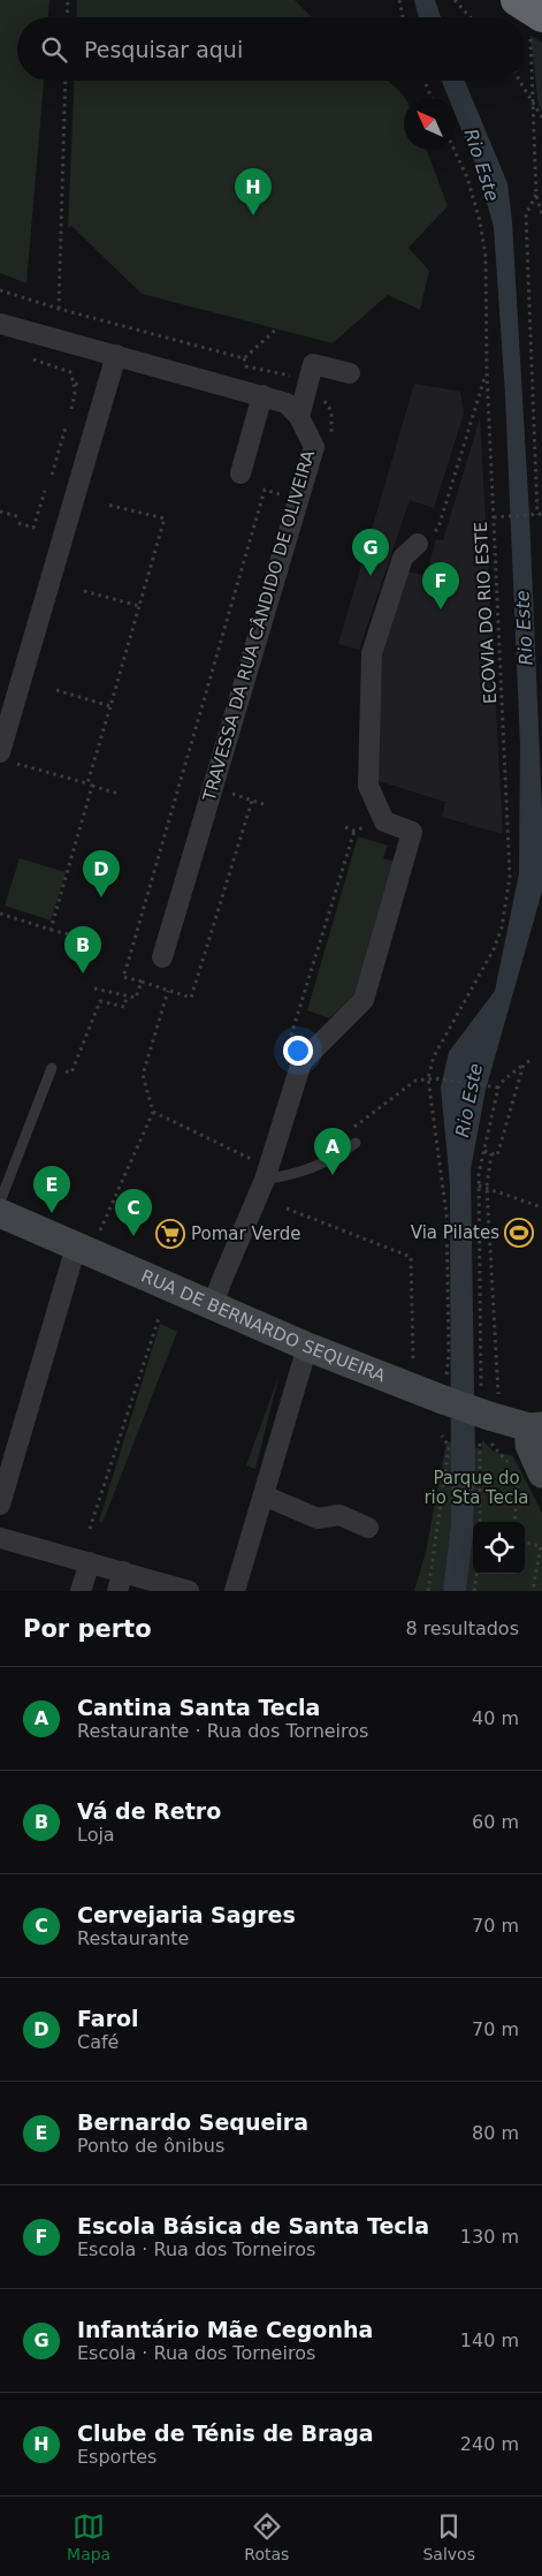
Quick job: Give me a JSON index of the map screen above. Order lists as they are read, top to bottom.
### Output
{
  "streets": {
    "street": ["TRAVESSA DA RUA CÂNDIDO DE OLIVEIRA", "RUA DE BERNARDO SEQUEIRA"],
    "path": ["ECOVIA DO RIO ESTE"]
  },
  "water": ["Rio Este"],
  "parks": ["Parque do rio Sta Tecla"],
  "places": {
    "sports": ["Via Pilates"],
    "supermarket": ["Pomar Verde"]
  },
  "north": "top left",
  "page": {
    "search": "Pesquisar aqui",
    "pins": [
      "H",
      "G",
      "F",
      "D",
      "B",
      "A",
      "E",
      "C"
    ],
    "heading": ["Por perto", "8 resultados"],
    "list": [
      {
        "mark": "A",
        "name": "Cantina Santa Tecla",
        "note": "Restaurante · Rua dos Torneiros",
        "value": "40 m"
      },
      {
        "mark": "B",
        "name": "Vá de Retro",
        "note": "Loja",
        "value": "60 m"
      },
      {
        "mark": "C",
        "name": "Cervejaria Sagres",
        "note": "Restaurante",
        "value": "70 m"
      },
      {
        "mark": "D",
        "name": "Farol",
        "note": "Café",
        "value": "70 m"
      },
      {
        "mark": "E",
        "name": "Bernardo Sequeira",
        "note": "Ponto de ônibus",
        "value": "80 m"
      },
      {
        "mark": "F",
        "name": "Escola Básica de Santa Tecla",
        "note": "Escola · Rua dos Torneiros",
        "value": "130 m"
      },
      {
        "mark": "G",
        "name": "Infantário Mãe Cegonha",
        "note": "Escola · Rua dos Torneiros",
        "value": "140 m"
      },
      {
        "mark": "H",
        "name": "Clube de Ténis de Braga",
        "note": "Esportes",
        "value": "240 m"
      }
    ],
    "nav": ["Mapa", "Rotas", "Salvos"]
  }
}
